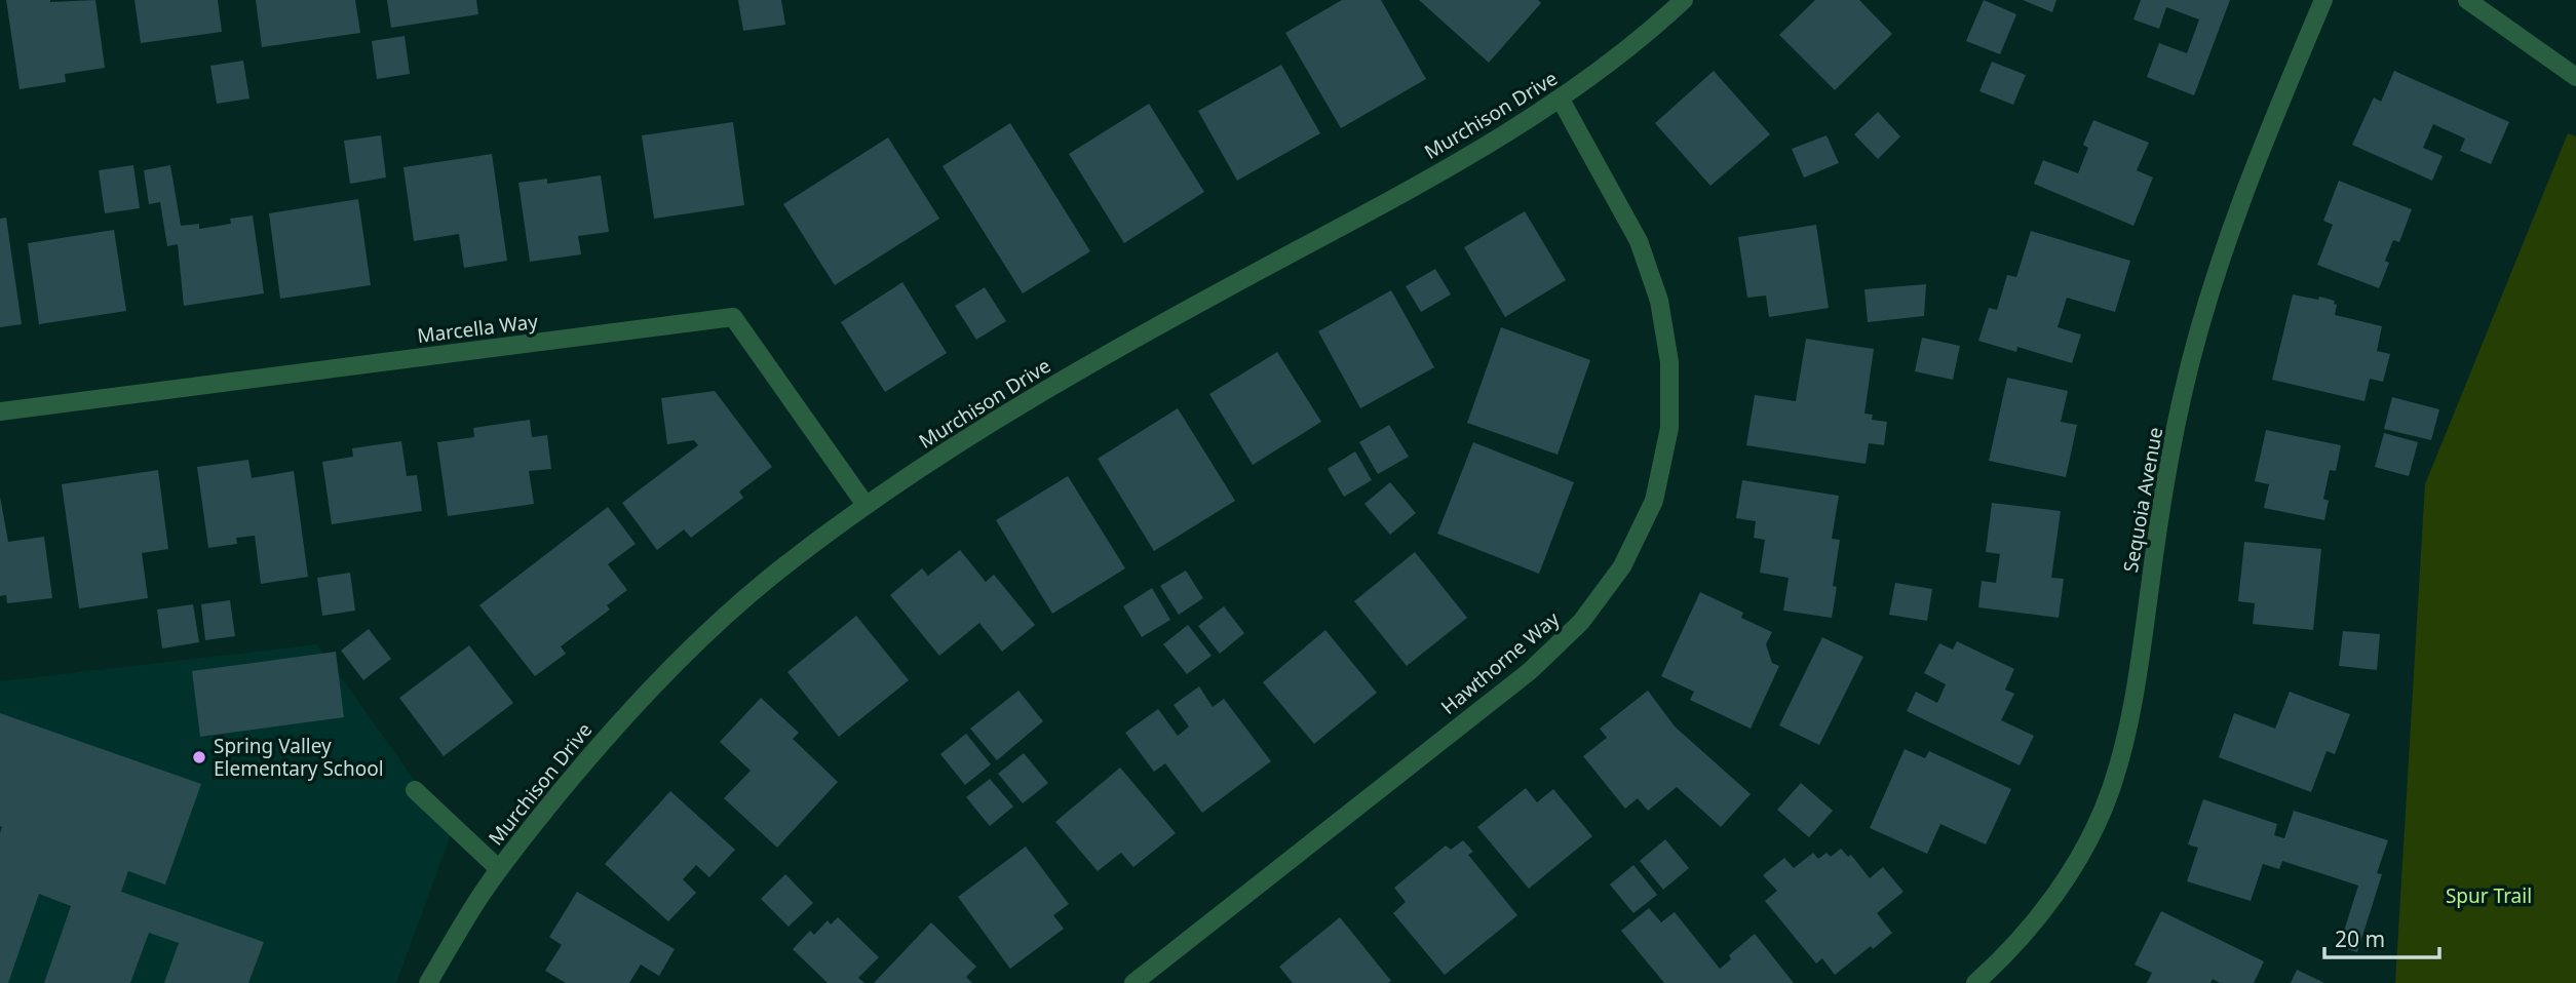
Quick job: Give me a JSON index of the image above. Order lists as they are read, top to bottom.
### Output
{
  "streets": {
    "street": [
      "Murchison Drive",
      "Marcella Way",
      "Sequoia Avenue",
      "Hawthorne Way"
    ]
  },
  "crossings": [
    ["Murchison Drive", "Marcella Way"],
    ["Murchison Drive", "Hawthorne Way"]
  ],
  "parks": ["Spur Trail"],
  "places": ["Spring Valley Elementary School"],
  "scale_bar": "20 m"
}
